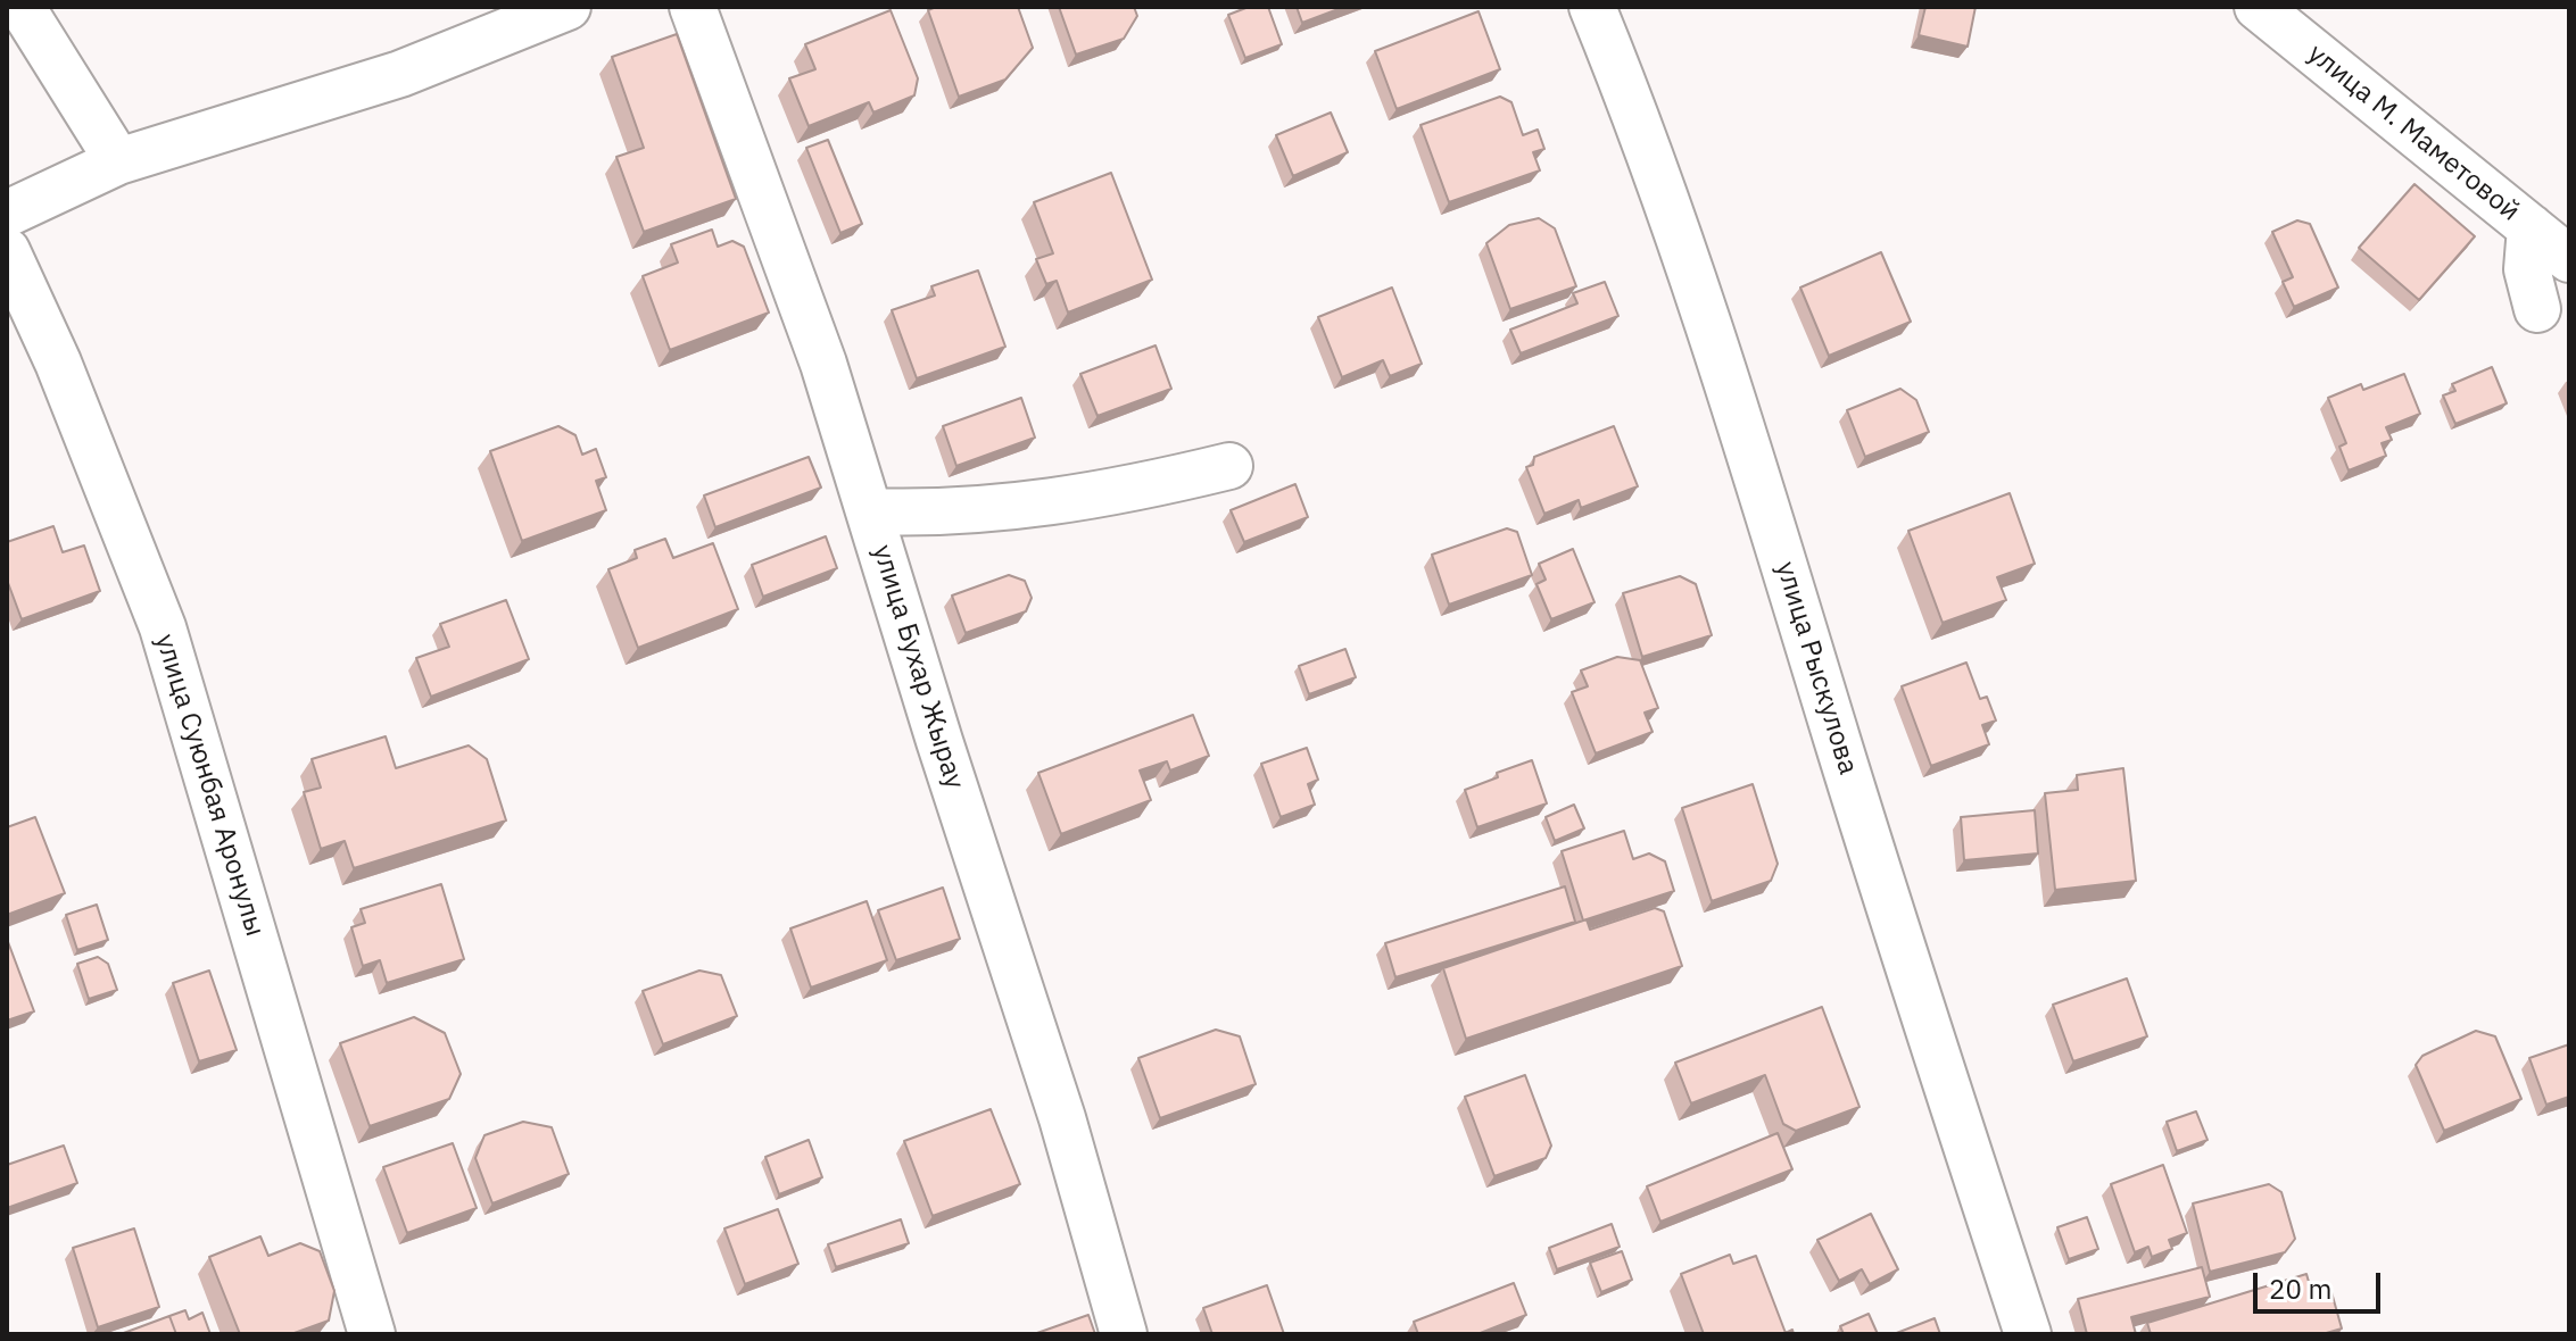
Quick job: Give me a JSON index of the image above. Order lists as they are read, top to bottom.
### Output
{
  "streets": {
    "street": [
      "улица М. Маметовой",
      "улица Бухар Жырау",
      "улица Рыскулова",
      "улица Суюнбая Аронулы"
    ]
  },
  "scale_bar": "20 m"
}
